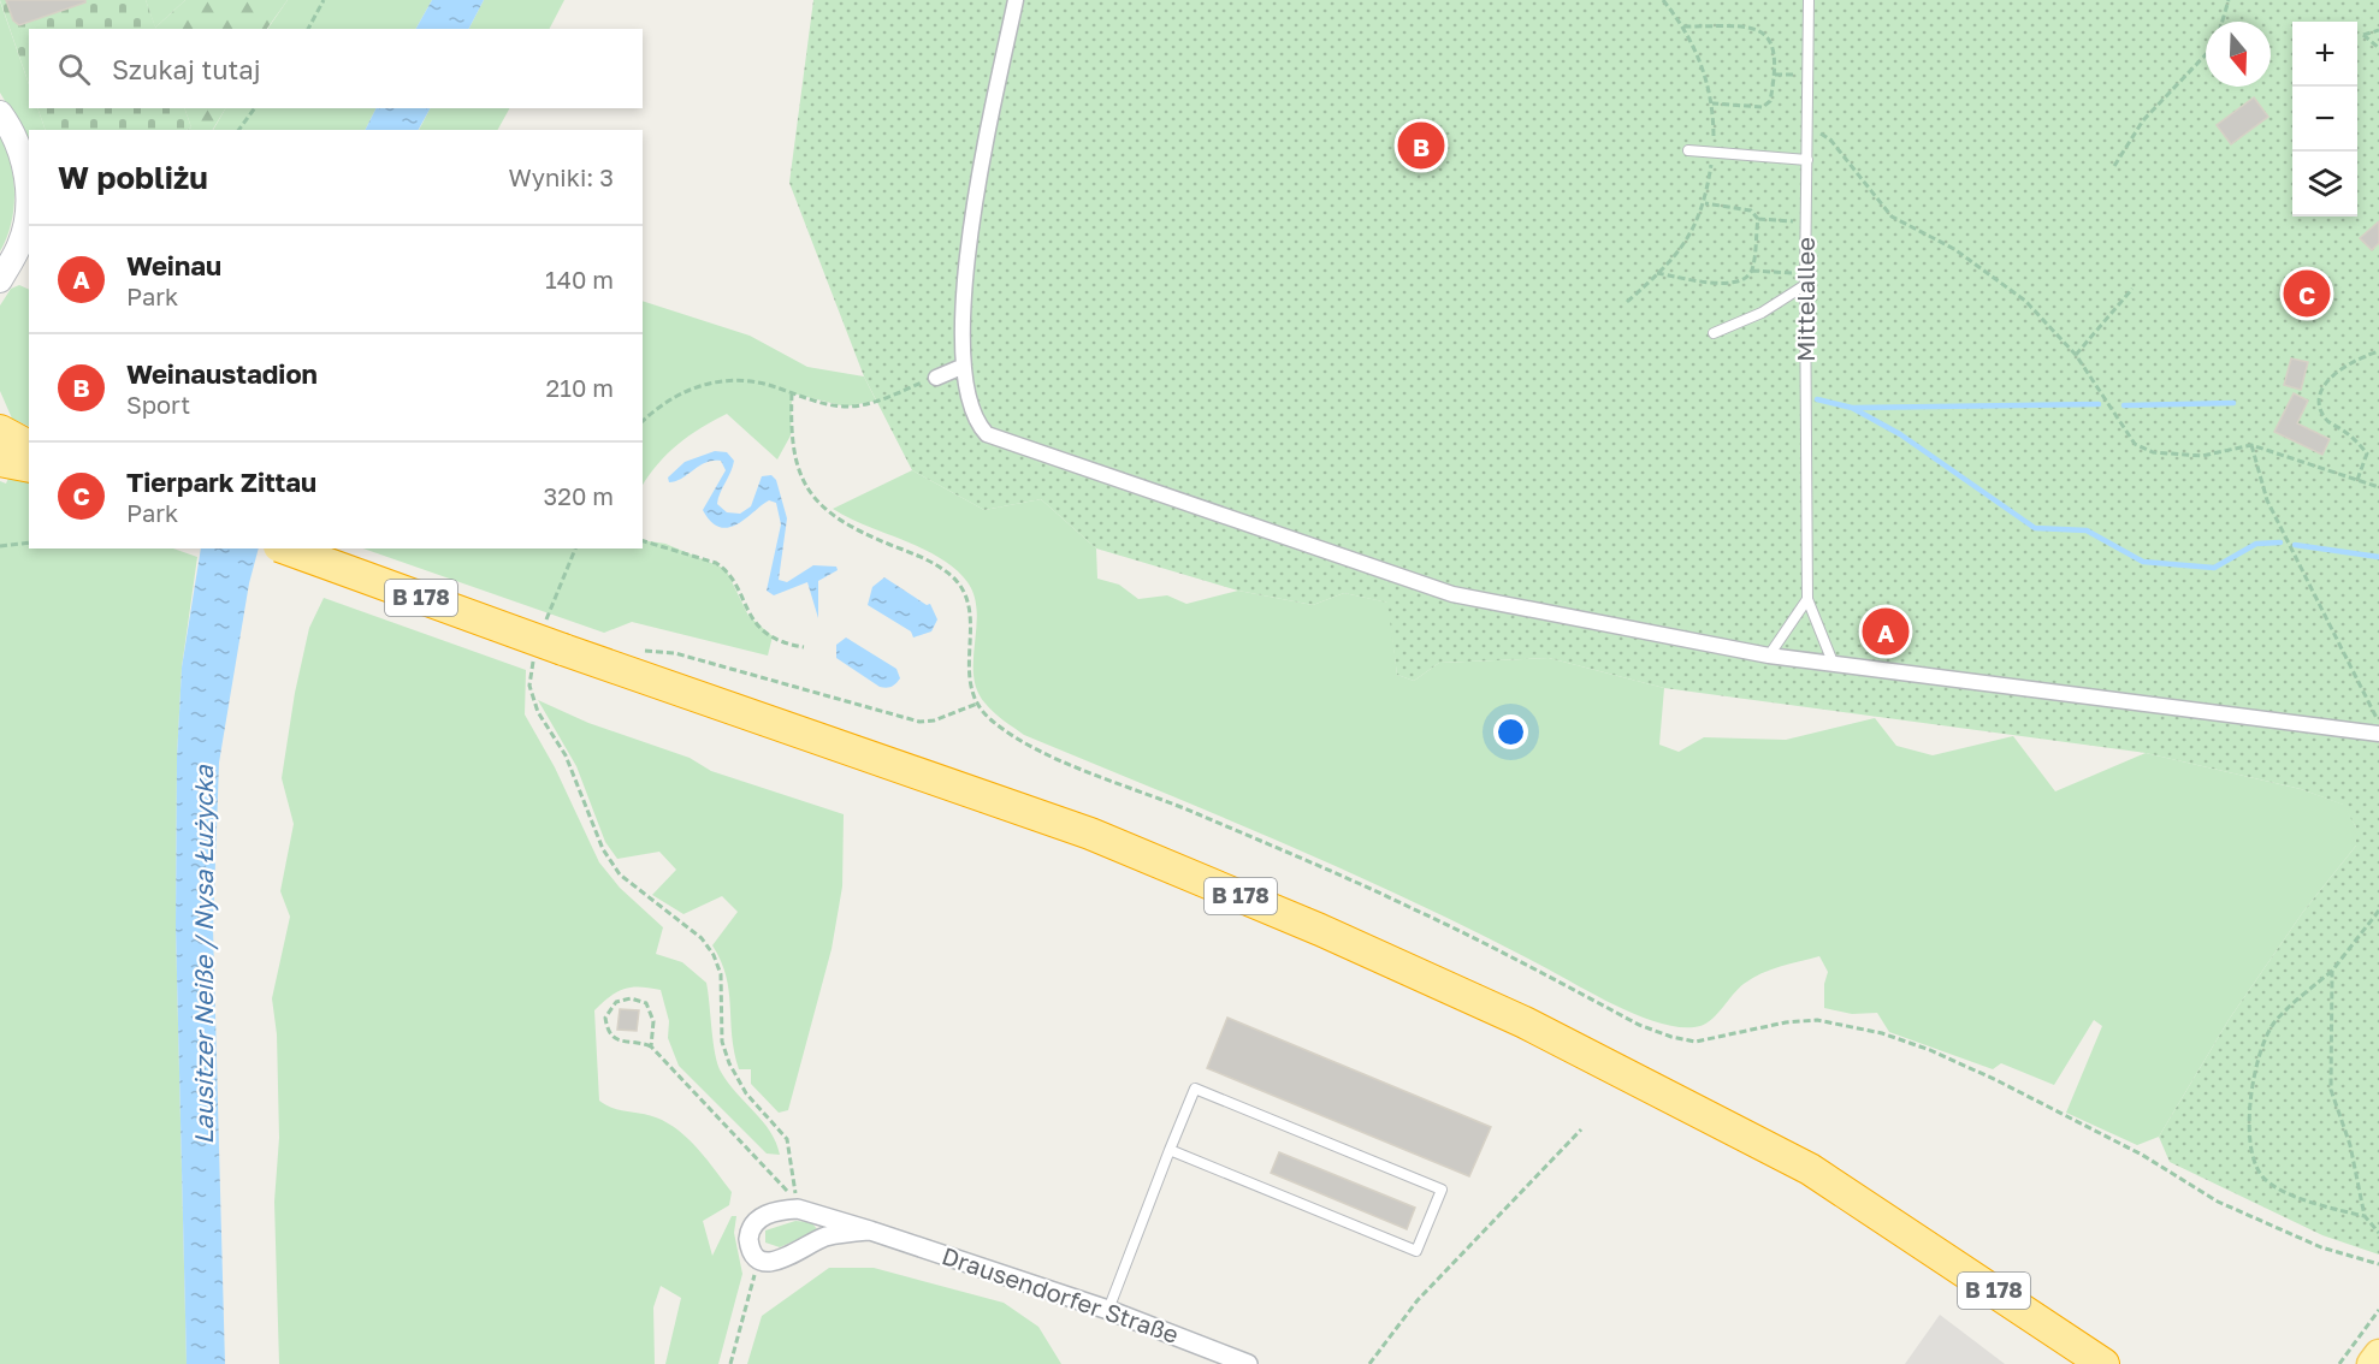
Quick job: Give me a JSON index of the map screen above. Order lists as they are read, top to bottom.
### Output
{
  "streets": {
    "highway": ["B 178"],
    "street": ["Drausendorfer Straße"],
    "lane": ["Mittelallee"]
  },
  "water": ["Lausitzer Neiße / Nysa Łużycka"],
  "north": "bottom",
  "page": {
    "map_buttons": ["+", "−"],
    "search": "Szukaj tutaj",
    "pins": ["B", "C", "A"],
    "heading": ["W pobliżu", "Wyniki: 3"],
    "list": [
      {
        "mark": "A",
        "name": "Weinau",
        "note": "Park",
        "value": "140 m"
      },
      {
        "mark": "B",
        "name": "Weinaustadion",
        "note": "Sport",
        "value": "210 m"
      },
      {
        "mark": "C",
        "name": "Tierpark Zittau",
        "note": "Park",
        "value": "320 m"
      }
    ]
  }
}
